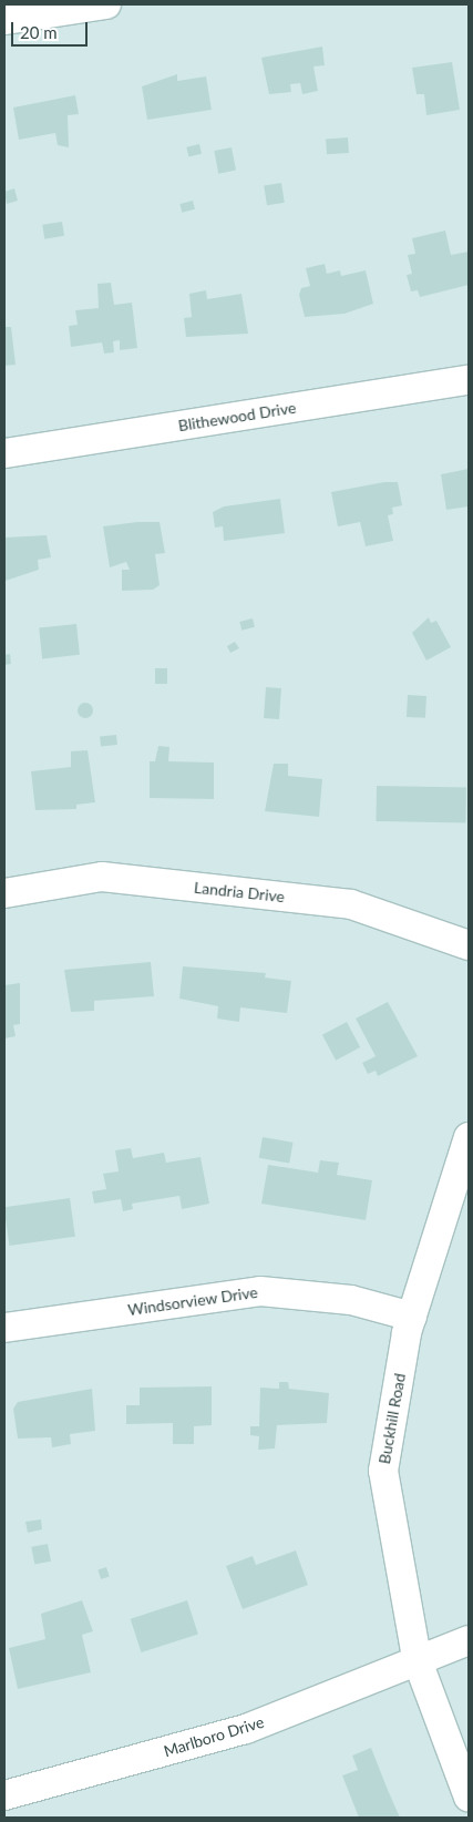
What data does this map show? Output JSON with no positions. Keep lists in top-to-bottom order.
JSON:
{
  "streets": {
    "street": [
      "Blithewood Drive",
      "Landria Drive",
      "Windsorview Drive",
      "Buckhill Road",
      "Marlboro Drive"
    ]
  },
  "crossings": [
    ["Windsorview Drive", "Buckhill Road"],
    ["Buckhill Road", "Marlboro Drive"]
  ],
  "scale_bar": "20 m"
}
